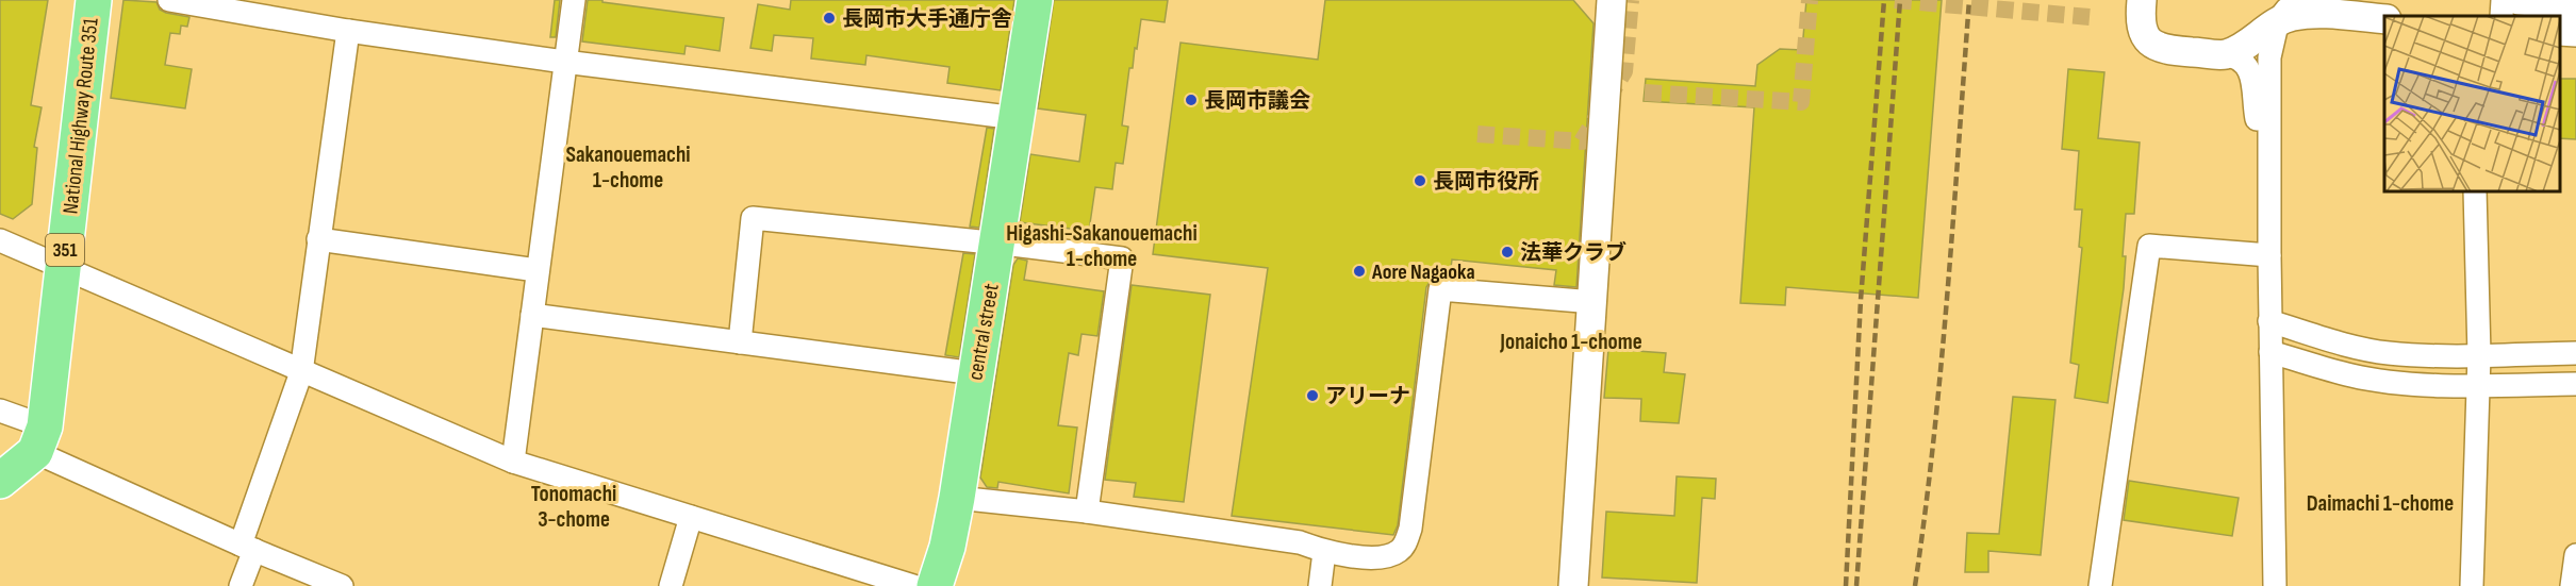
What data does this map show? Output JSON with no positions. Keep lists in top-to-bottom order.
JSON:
{
  "streets": {
    "highway": ["National Highway Route 351", "351", "central street"]
  },
  "districts": [
    "Sakanouemachi 1-chome",
    "Higashi-Sakanouemachi 1-chome",
    "Jonaicho 1-chome",
    "Tonomachi 3-chome",
    "Daimachi 1-chome"
  ],
  "places": [
    "長岡市大手通庁舎",
    "長岡市議会",
    "長岡市役所",
    "法華クラブ",
    "Aore Nagaoka",
    "アリーナ"
  ]
}
